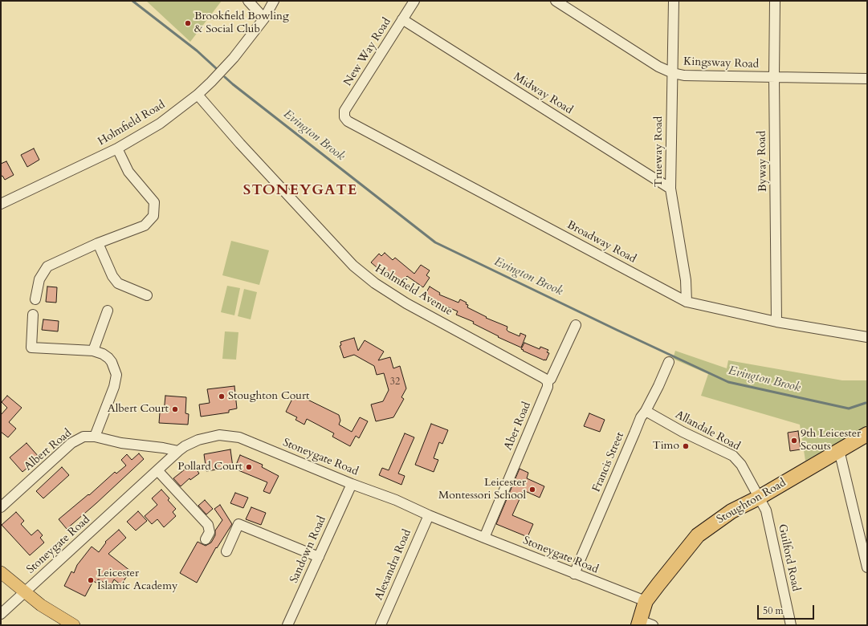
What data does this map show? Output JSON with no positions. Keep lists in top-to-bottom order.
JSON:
{
  "streets": {
    "highway": ["Stoughton Road"],
    "street": [
      "New Way Road",
      "Kingsway Road",
      "Midway Road",
      "Holmfield Road",
      "Trueway Road",
      "Byway Road",
      "Broadway Road",
      "Holmfield Avenue",
      "Aber Road",
      "Allandale Road",
      "Albert Road",
      "Stoneygate Road",
      "Francis Street",
      "Sandown Road",
      "Guilford Road",
      "Alexandra Road"
    ]
  },
  "crossings": [
    ["New Way Road", "Midway Road"],
    ["New Way Road", "Broadway Road"],
    ["Kingsway Road", "Trueway Road"],
    ["Kingsway Road", "Byway Road"],
    ["Midway Road", "Trueway Road"],
    ["Holmfield Road", "Holmfield Avenue"],
    ["Trueway Road", "Broadway Road"],
    ["Byway Road", "Broadway Road"],
    ["Holmfield Avenue", "Aber Road"],
    ["Aber Road", "Stoneygate Road"],
    ["Allandale Road", "Francis Street"],
    ["Allandale Road", "Stoughton Road"],
    ["Allandale Road", "Guilford Road"],
    ["Albert Road", "Stoneygate Road"],
    ["Stoneygate Road", "Francis Street"],
    ["Stoneygate Road", "Stoughton Road"],
    ["Stoneygate Road", "Sandown Road"],
    ["Stoneygate Road", "Alexandra Road"],
    ["Stoughton Road", "Guilford Road"]
  ],
  "districts": ["STONEYGATE"],
  "water": ["Evington Brook"],
  "places": [
    "Brookfield Bowling & Social Club",
    "Stoughton Court",
    "Albert Court",
    "9th Leicester Scouts",
    "Timo",
    "Pollard Court",
    "Leicester Montessori School",
    "Leicester Islamic Academy"
  ],
  "house_numbers": ["32"],
  "scale_bar": "50 m"
}
